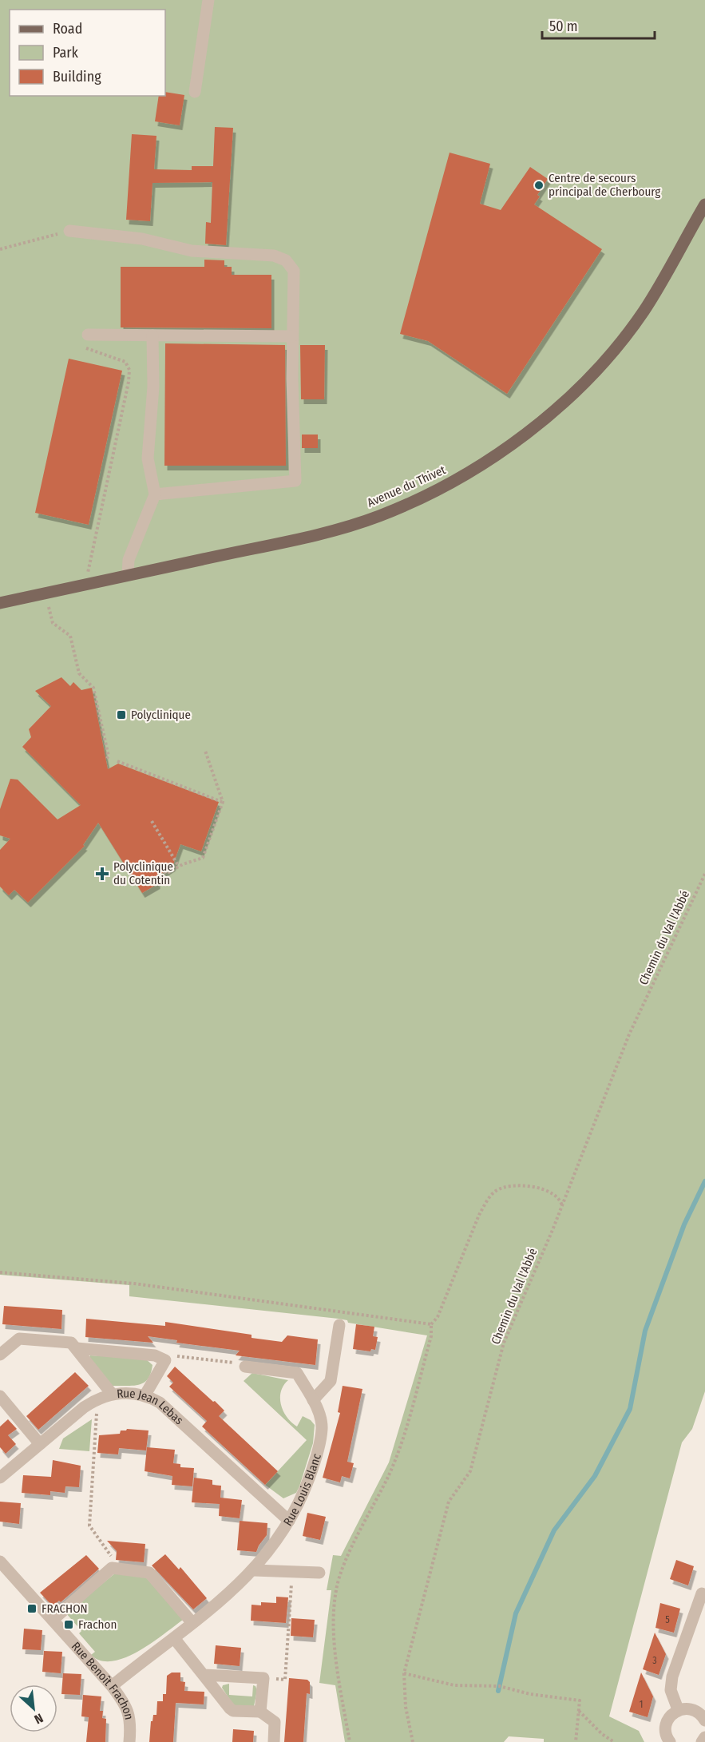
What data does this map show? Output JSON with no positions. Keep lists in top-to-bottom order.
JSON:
{
  "streets": {
    "main road": ["Avenue du Thivet"],
    "street": ["Rue Jean Lebas", "Rue Louis Blanc", "Rue Benoît Frachon"],
    "path": ["Chemin du Val l'Abbé"]
  },
  "crossings": [
    ["Rue Jean Lebas", "Rue Louis Blanc"],
    ["Rue Louis Blanc", "Rue Benoît Frachon"]
  ],
  "places": {
    "other": ["Centre de secours principal de Cherbourg"],
    "transit": ["Polyclinique", "FRACHON", "Frachon"],
    "health": ["Polyclinique du Cotentin"]
  },
  "house_numbers": ["5", "3", "1"],
  "legend": ["Road", "Park", "Building"],
  "scale_bar": "50 m",
  "north": "bottom right"
}
